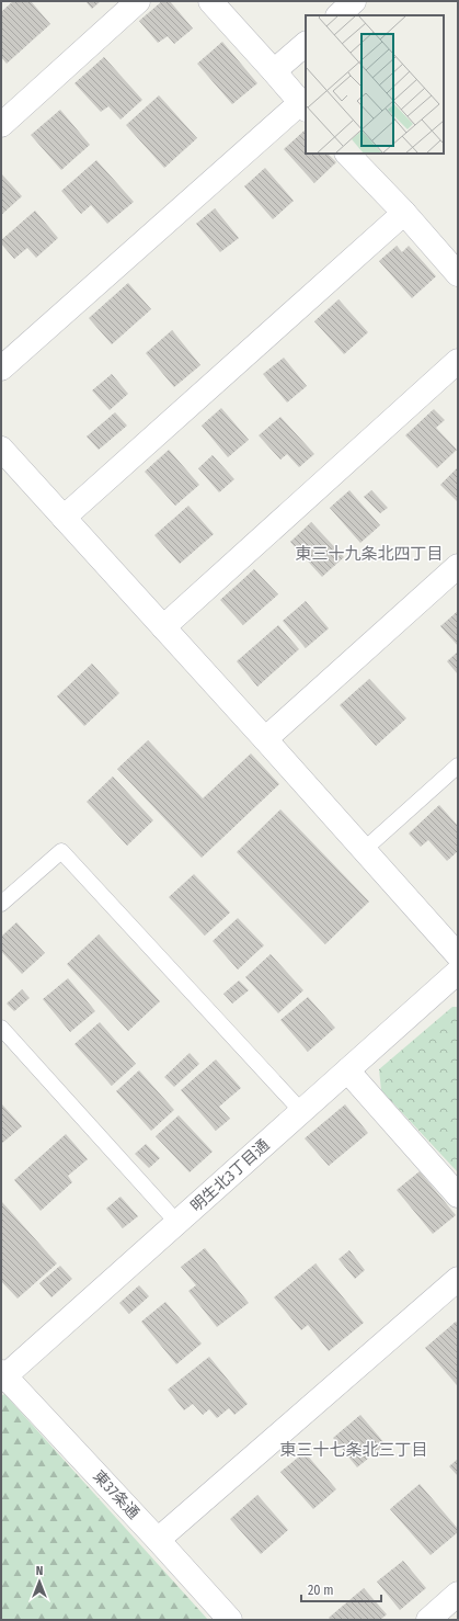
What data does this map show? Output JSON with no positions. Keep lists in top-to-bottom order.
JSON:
{
  "streets": {
    "street": ["明生北3丁目通", "東37条通"]
  },
  "crossings": [
    ["明生北3丁目通", "東37条通"]
  ],
  "districts": ["東三十九条北四丁目", "東三十七条北三丁目"],
  "scale_bar": "20 m",
  "north": "top"
}
